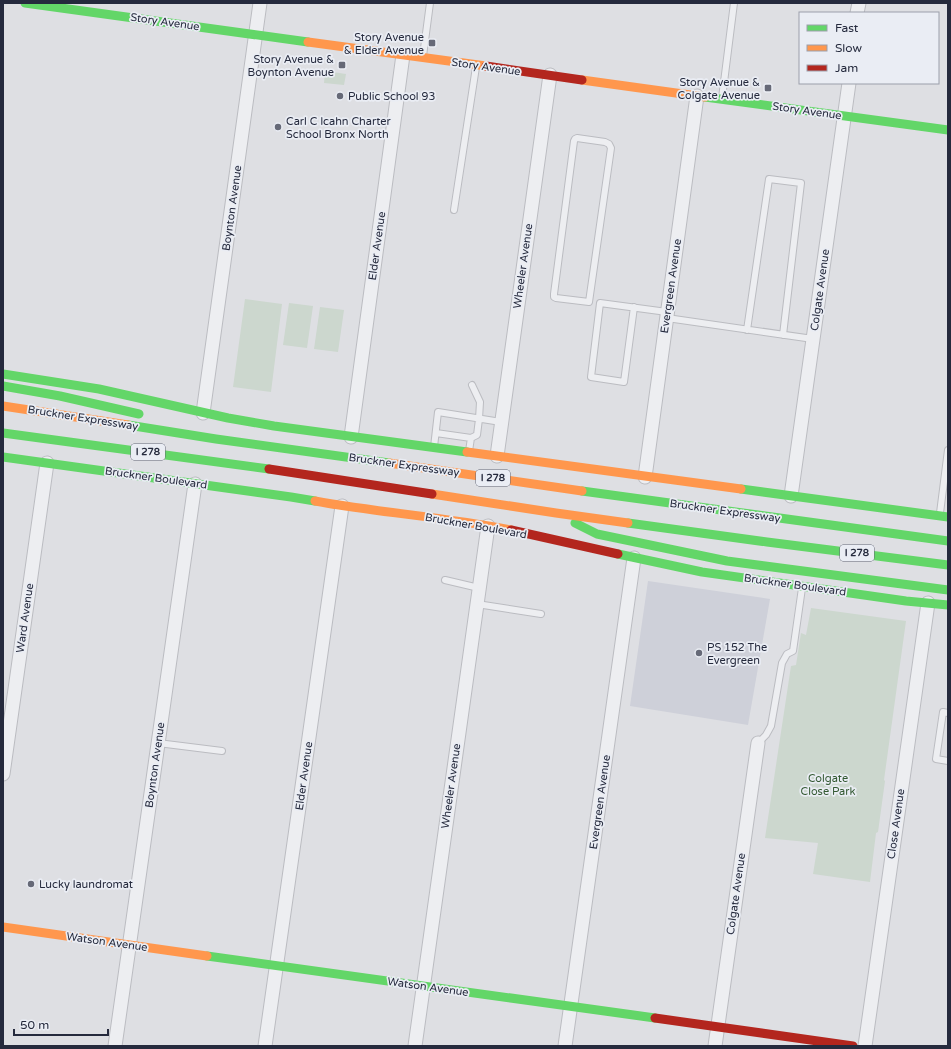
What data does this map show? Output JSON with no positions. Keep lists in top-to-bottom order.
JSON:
{
  "streets": {
    "main road": [
      "Story Avenue",
      "Bruckner Expressway",
      "I 278",
      "Bruckner Boulevard",
      "Watson Avenue"
    ],
    "street": [
      "Boynton Avenue",
      "Elder Avenue",
      "Wheeler Avenue",
      "Evergreen Avenue",
      "Colgate Avenue",
      "Ward Avenue",
      "Close Avenue"
    ]
  },
  "crossings": [
    ["Story Avenue", "Boynton Avenue"],
    ["Story Avenue", "Elder Avenue"],
    ["Story Avenue", "Wheeler Avenue"],
    ["Story Avenue", "Evergreen Avenue"],
    ["Story Avenue", "Colgate Avenue"],
    ["Boynton Avenue", "Bruckner Boulevard"],
    ["Boynton Avenue", "Watson Avenue"],
    ["Elder Avenue", "Bruckner Boulevard"],
    ["Elder Avenue", "Watson Avenue"],
    ["Wheeler Avenue", "Bruckner Boulevard"],
    ["Wheeler Avenue", "Watson Avenue"],
    ["Evergreen Avenue", "Bruckner Boulevard"],
    ["Evergreen Avenue", "Watson Avenue"],
    ["Colgate Avenue", "Watson Avenue"],
    ["Bruckner Boulevard", "Ward Avenue"],
    ["Bruckner Boulevard", "Close Avenue"]
  ],
  "parks": ["Colgate Close Park"],
  "places": {
    "transit": ["Story Avenue & Elder Avenue", "Story Avenue & Boynton Avenue", "Story Avenue & Colgate Avenue"],
    "other": [
      "Public School 93",
      "Carl C Icahn Charter School Bronx North",
      "PS 152 The Evergreen",
      "Lucky laundromat"
    ]
  },
  "legend": ["Fast", "Slow", "Jam"],
  "scale_bar": "50 m"
}
